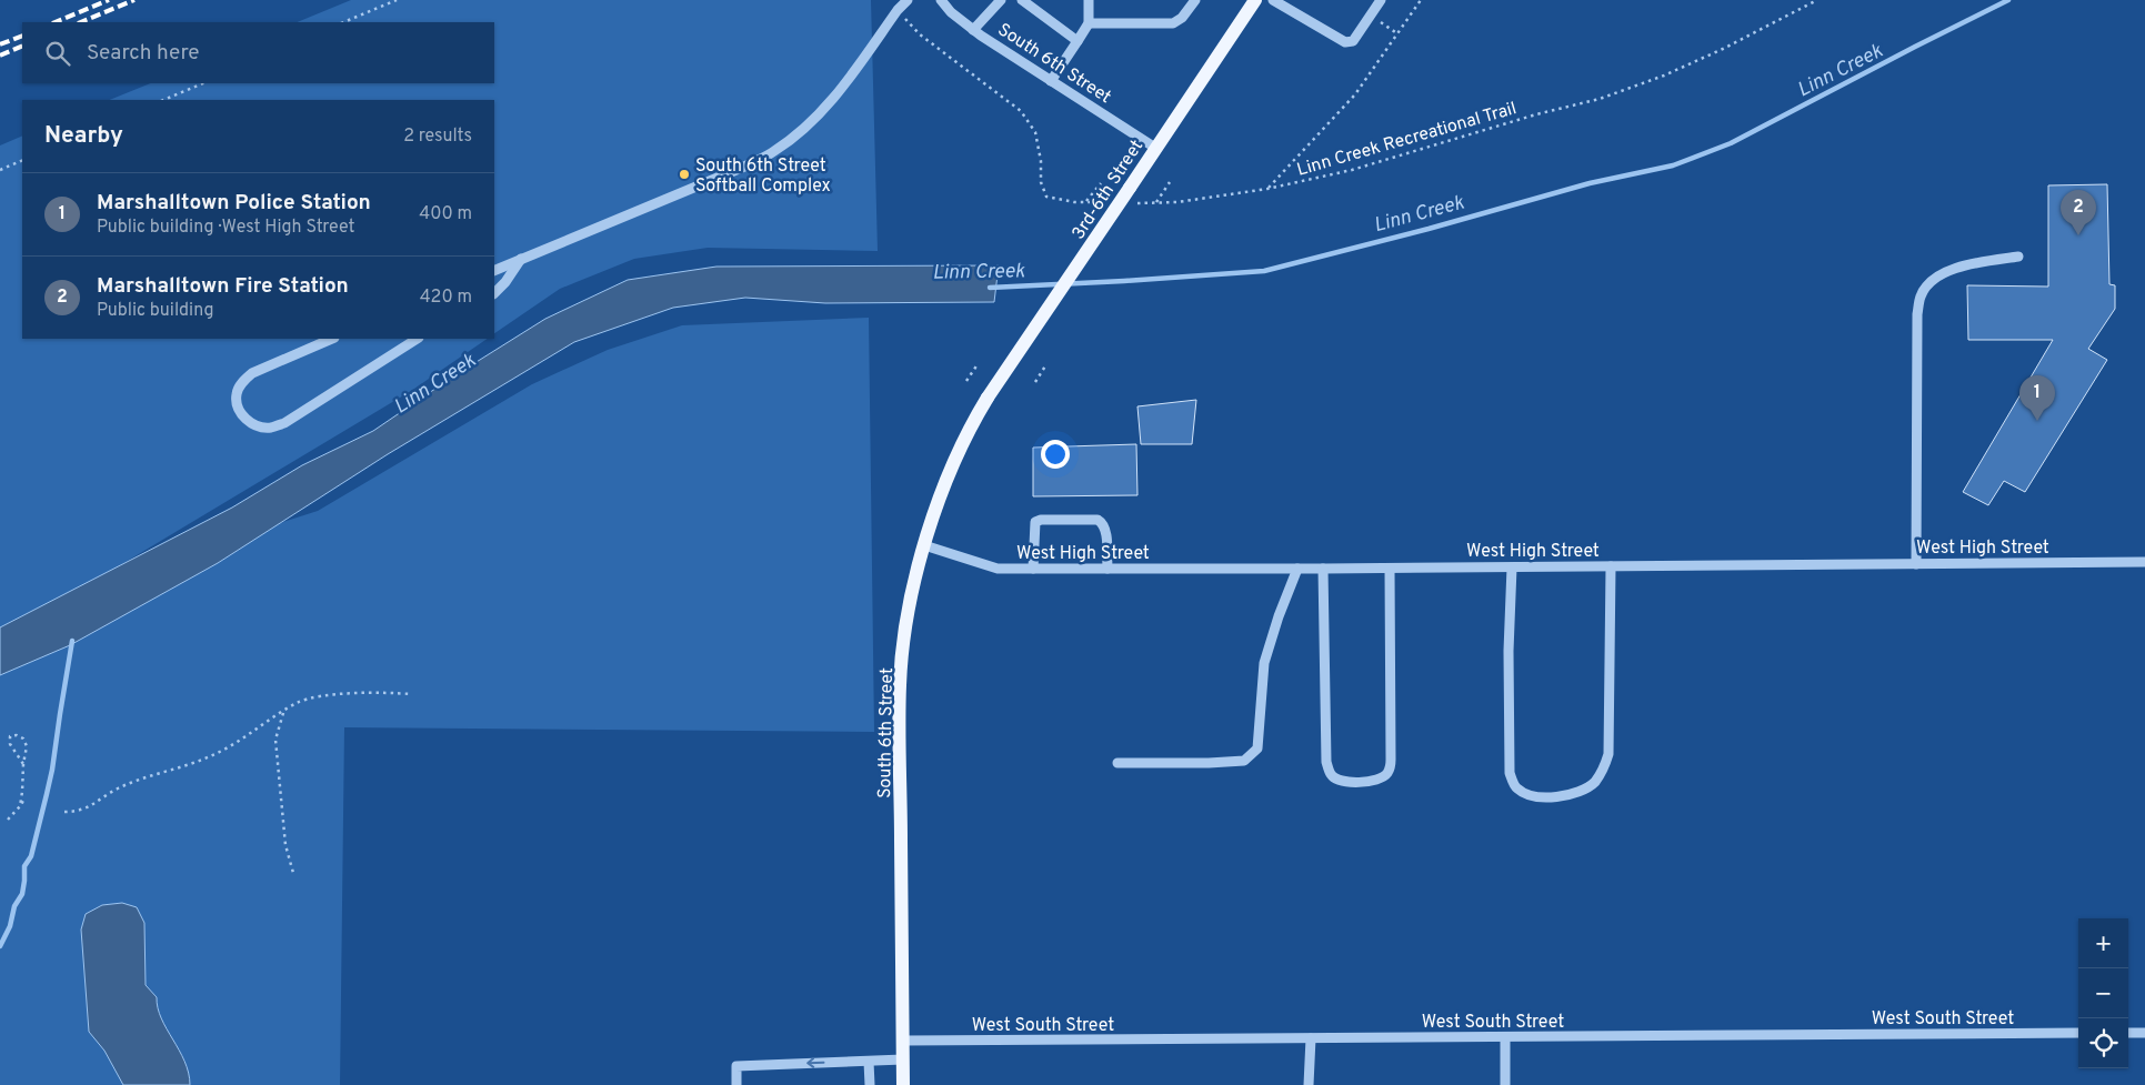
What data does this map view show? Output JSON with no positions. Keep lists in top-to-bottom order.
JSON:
{
  "streets": {
    "main road": ["South 6th Street", "3rd-6th Street"],
    "street": ["West High Street", "West South Street"],
    "path": ["Linn Creek Recreational Trail"]
  },
  "crossings": [
    ["South 6th Street", "3rd-6th Street"],
    ["South 6th Street", "West High Street"],
    ["South 6th Street", "West South Street"]
  ],
  "water": ["Linn Creek"],
  "places": ["South 6th Street Softball Complex"],
  "page": {
    "search": "Search here",
    "heading": ["Nearby", "2 results"],
    "list": [
      {
        "mark": "1",
        "name": "Marshalltown Police Station",
        "note": "Public building · West High Street",
        "value": "400 m"
      },
      {
        "mark": "2",
        "name": "Marshalltown Fire Station",
        "note": "Public building",
        "value": "420 m"
      }
    ],
    "pins": ["2", "1"],
    "map_buttons": ["+", "−"]
  }
}
